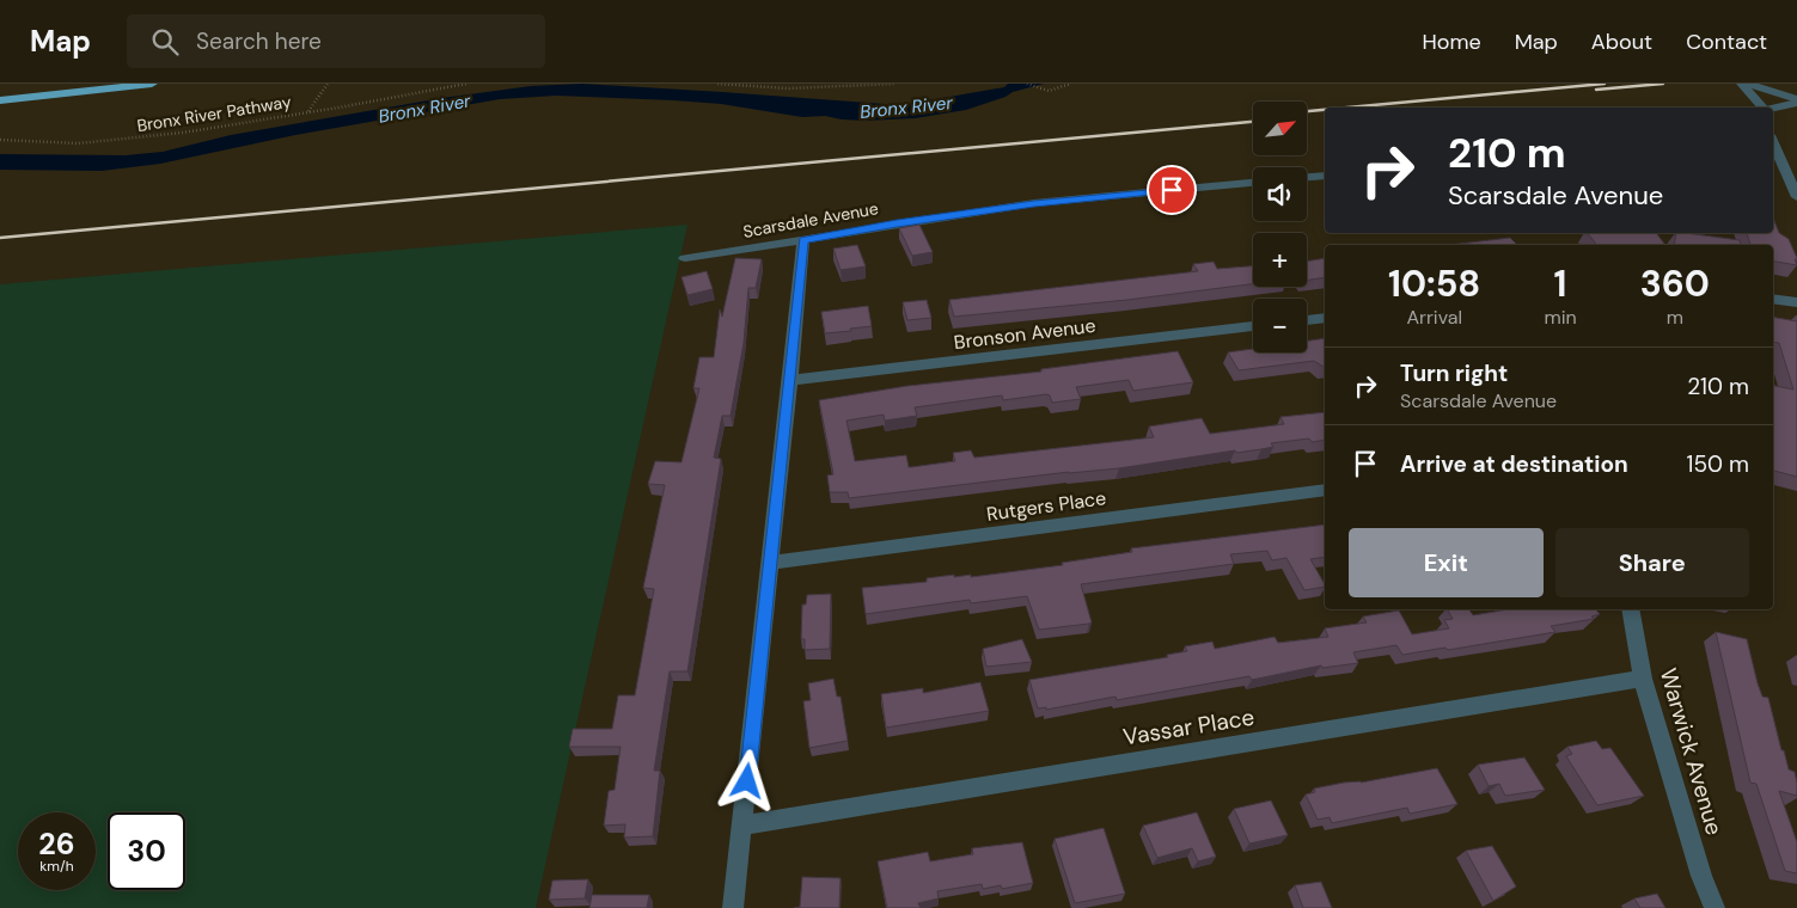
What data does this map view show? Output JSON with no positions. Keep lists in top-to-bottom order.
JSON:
{
  "streets": {
    "street": [
      "Scarsdale Avenue",
      "Bronson Avenue",
      "Rutgers Place",
      "Vassar Place",
      "Warwick Avenue"
    ],
    "path": ["Bronx River Pathway"]
  },
  "crossings": [
    ["Vassar Place", "Warwick Avenue"]
  ],
  "water": ["Bronx River"],
  "north": "top right",
  "page": {
    "header": "Map",
    "search": "Search here",
    "nav": [
      "Home",
      "Map",
      "About",
      "Contact"
    ],
    "map_buttons": ["+", "−"],
    "turn": ["210 m", "Scarsdale Avenue"],
    "eta": [
      "10:58",
      "Arrival",
      "1",
      "min",
      "360",
      "m"
    ],
    "list": [
      {
        "name": "Turn right",
        "note": "Scarsdale Avenue",
        "value": "210 m"
      },
      {
        "name": "Arrive at destination",
        "value": "150 m"
      }
    ],
    "buttons": ["Exit", "Share"],
    "speed": "26 km/h",
    "limit": "30"
  }
}
